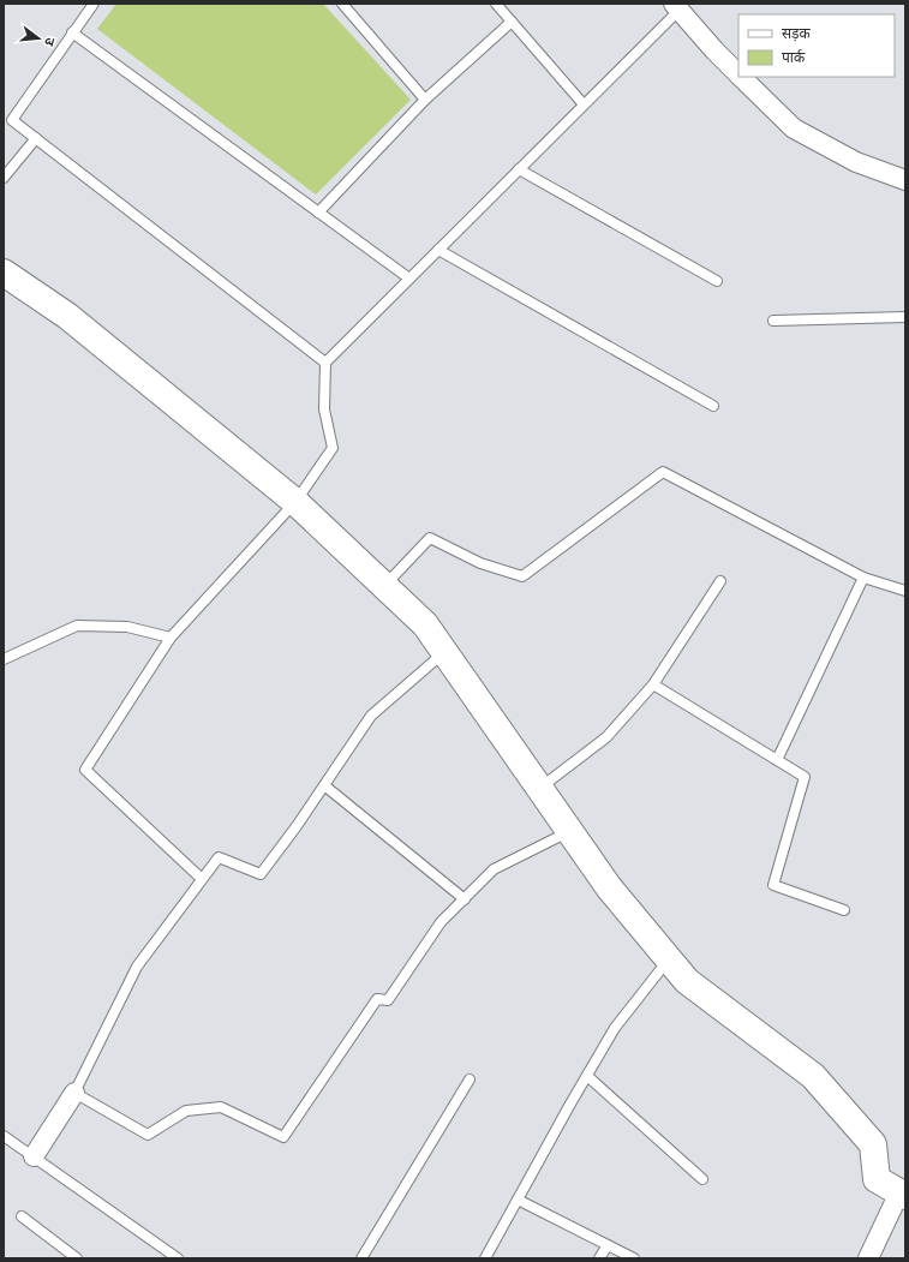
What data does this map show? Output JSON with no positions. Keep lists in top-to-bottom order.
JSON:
{
  "legend": ["सड़क", "पार्क"],
  "north": "right"
}
